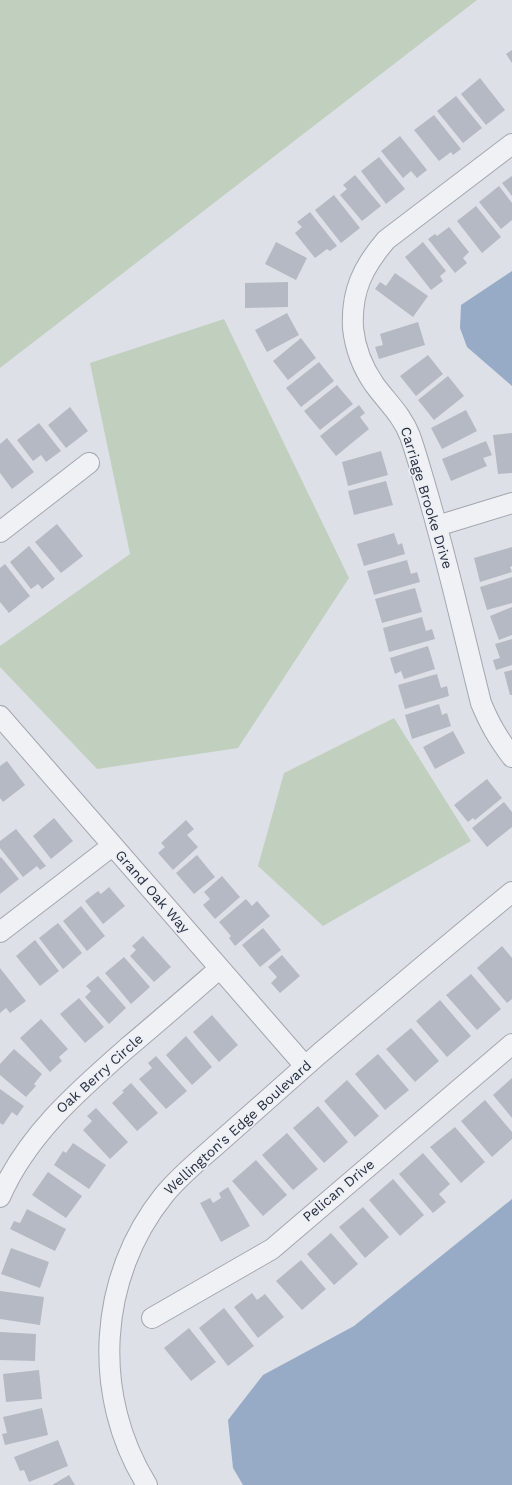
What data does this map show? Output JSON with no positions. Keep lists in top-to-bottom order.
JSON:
{
  "streets": {
    "street": [
      "Carriage Brooke Drive",
      "Grand Oak Way",
      "Oak Berry Circle",
      "Wellington's Edge Boulevard",
      "Pelican Drive"
    ]
  },
  "crossings": [
    ["Grand Oak Way", "Oak Berry Circle"],
    ["Grand Oak Way", "Wellington's Edge Boulevard"]
  ]
}
